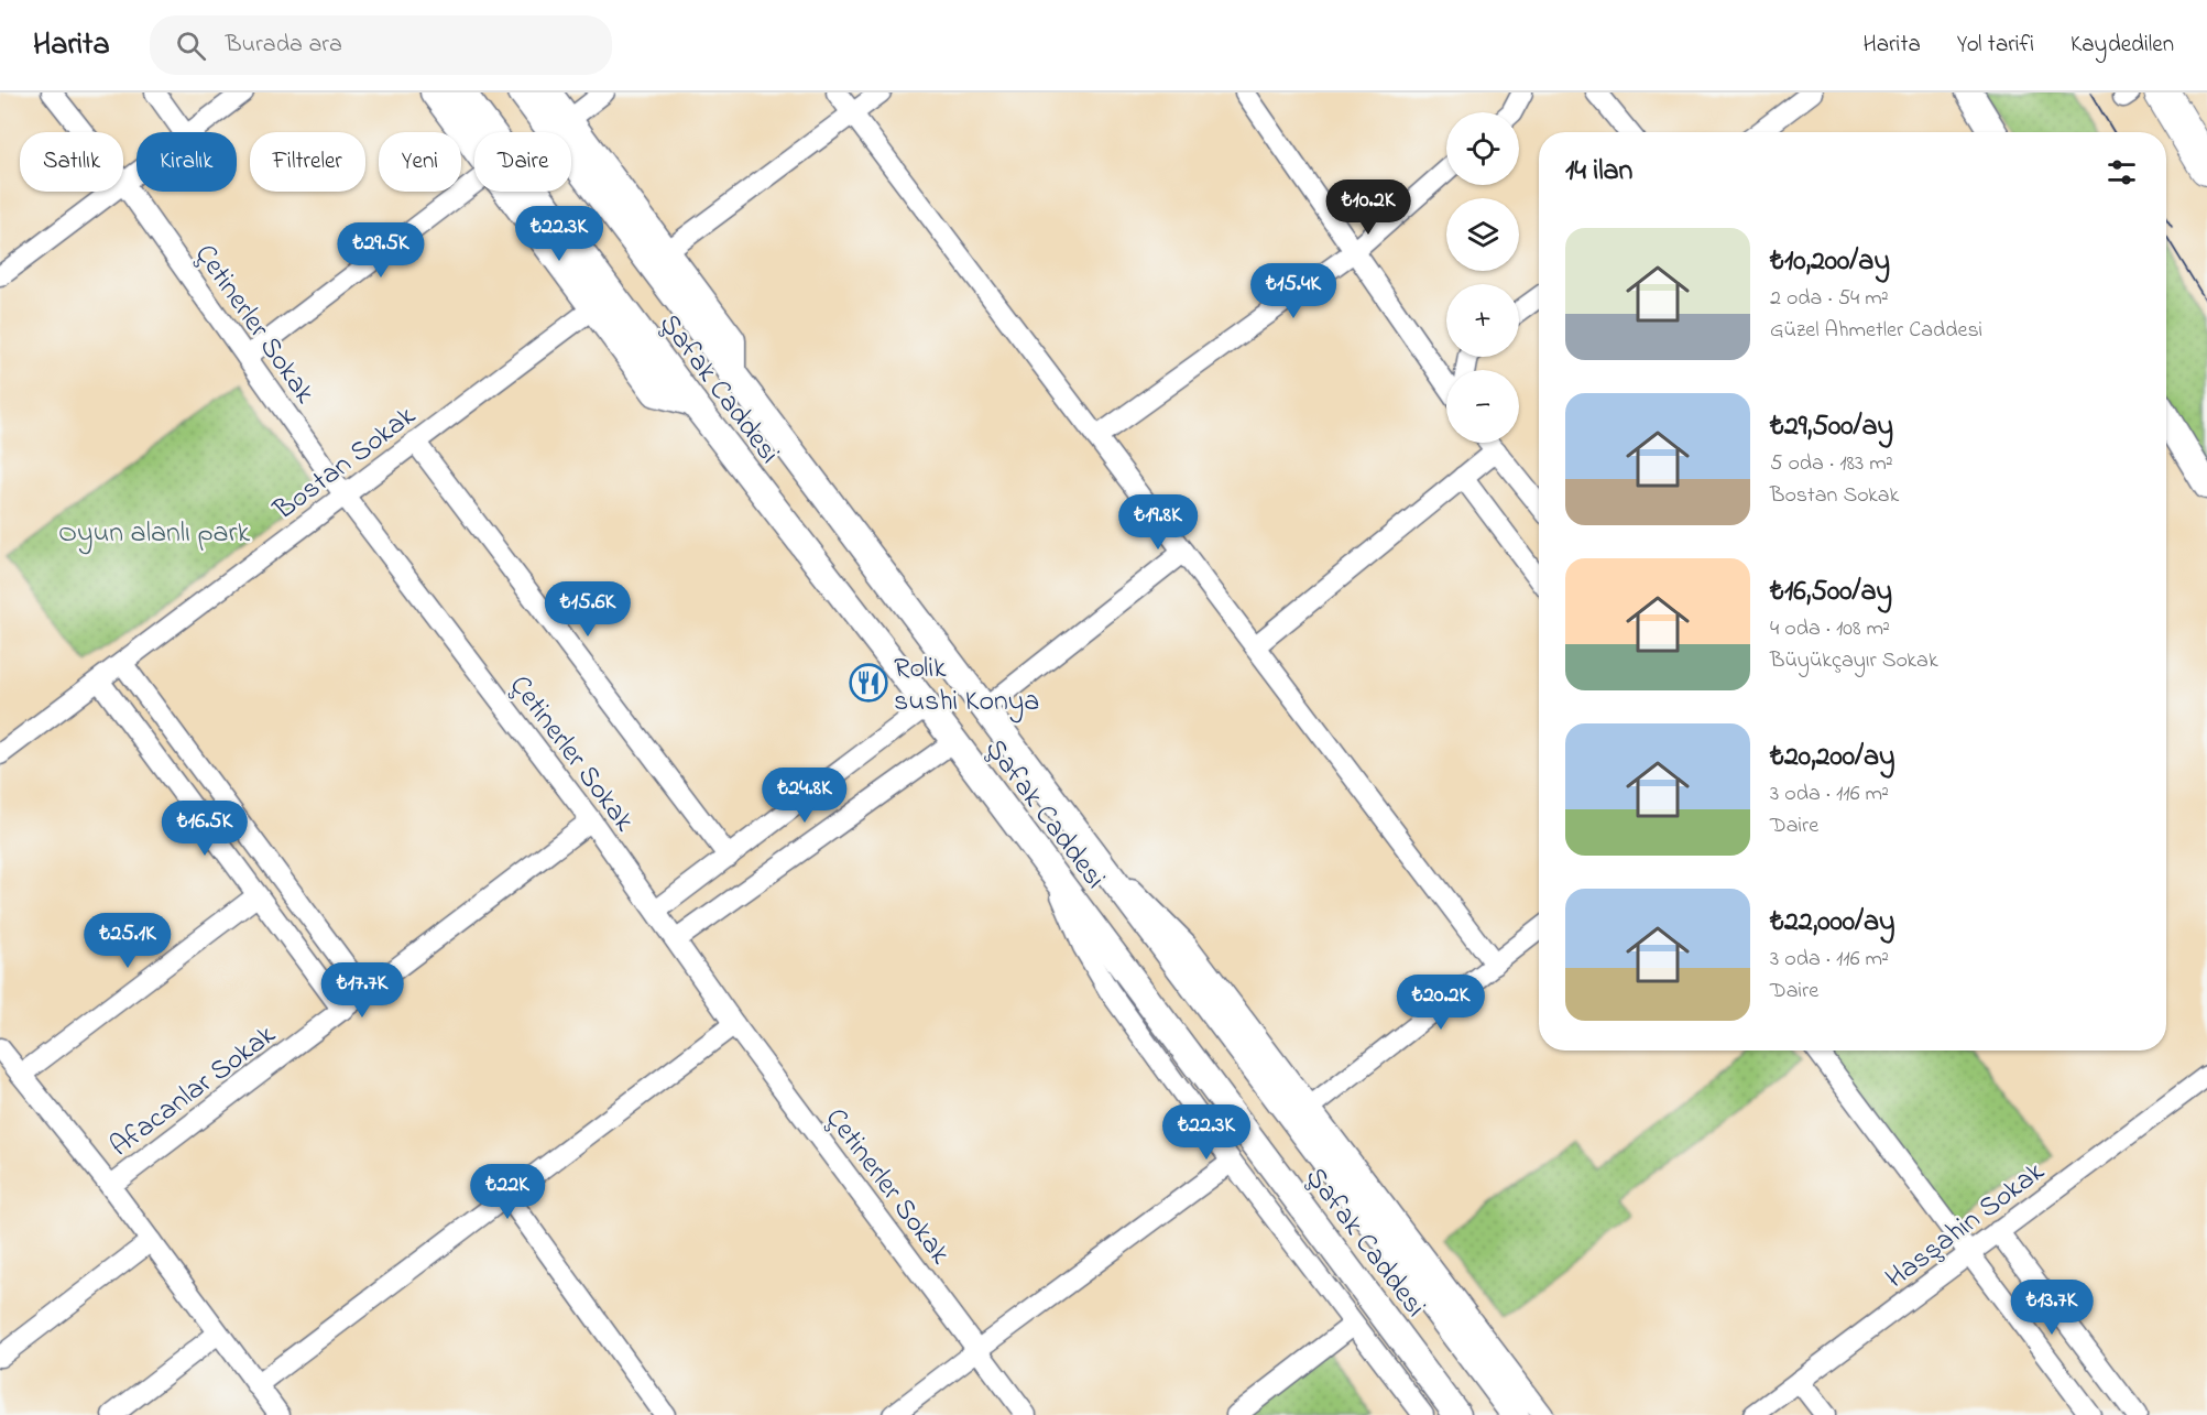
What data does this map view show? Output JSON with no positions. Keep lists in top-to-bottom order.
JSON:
{
  "streets": {
    "main road": ["Şafak Caddesi"],
    "street": [
      "Çetinerler Sokak",
      "Bostan Sokak",
      "Afacanlar Sokak",
      "Hasşahin Sokak"
    ]
  },
  "crossings": [
    ["Çetinerler Sokak", "Bostan Sokak"],
    ["Çetinerler Sokak", "Afacanlar Sokak"]
  ],
  "parks": ["Oyun alanlı park"],
  "places": {
    "restaurant": ["Rolik sushi Konya"]
  },
  "page": {
    "header": "Harita",
    "search": "Burada ara",
    "nav": ["Harita", "Yol tarifi", "Kaydedilen"],
    "map_buttons": ["+", "−"],
    "chip": [
      "Satılık",
      "Kiralık",
      "Filtreler",
      "Yeni",
      "Daire"
    ],
    "heading": "14 ilan",
    "price": [
      "₺10.2K",
      "₺22.3K",
      "₺29.5K",
      "₺15.4K",
      "₺19.8K",
      "₺15.6K",
      "₺24.8K",
      "₺16.5K",
      "₺25.1K",
      "₺17.7K",
      "₺20.2K",
      "₺22.3K",
      "₺22K",
      "₺13.7K"
    ],
    "list": [
      {
        "name": "₺10,200/ay",
        "note": "2 oda · 54 m² · Güzel Ahmetler Caddesi"
      },
      {
        "name": "₺29,500/ay",
        "note": "5 oda · 183 m² · Bostan Sokak"
      },
      {
        "name": "₺16,500/ay",
        "note": "4 oda · 108 m² · Büyükçayır Sokak"
      },
      {
        "name": "₺20,200/ay",
        "note": "3 oda · 116 m² · Daire"
      },
      {
        "name": "₺22,000/ay",
        "note": "3 oda · 116 m² · Daire"
      }
    ]
  }
}
